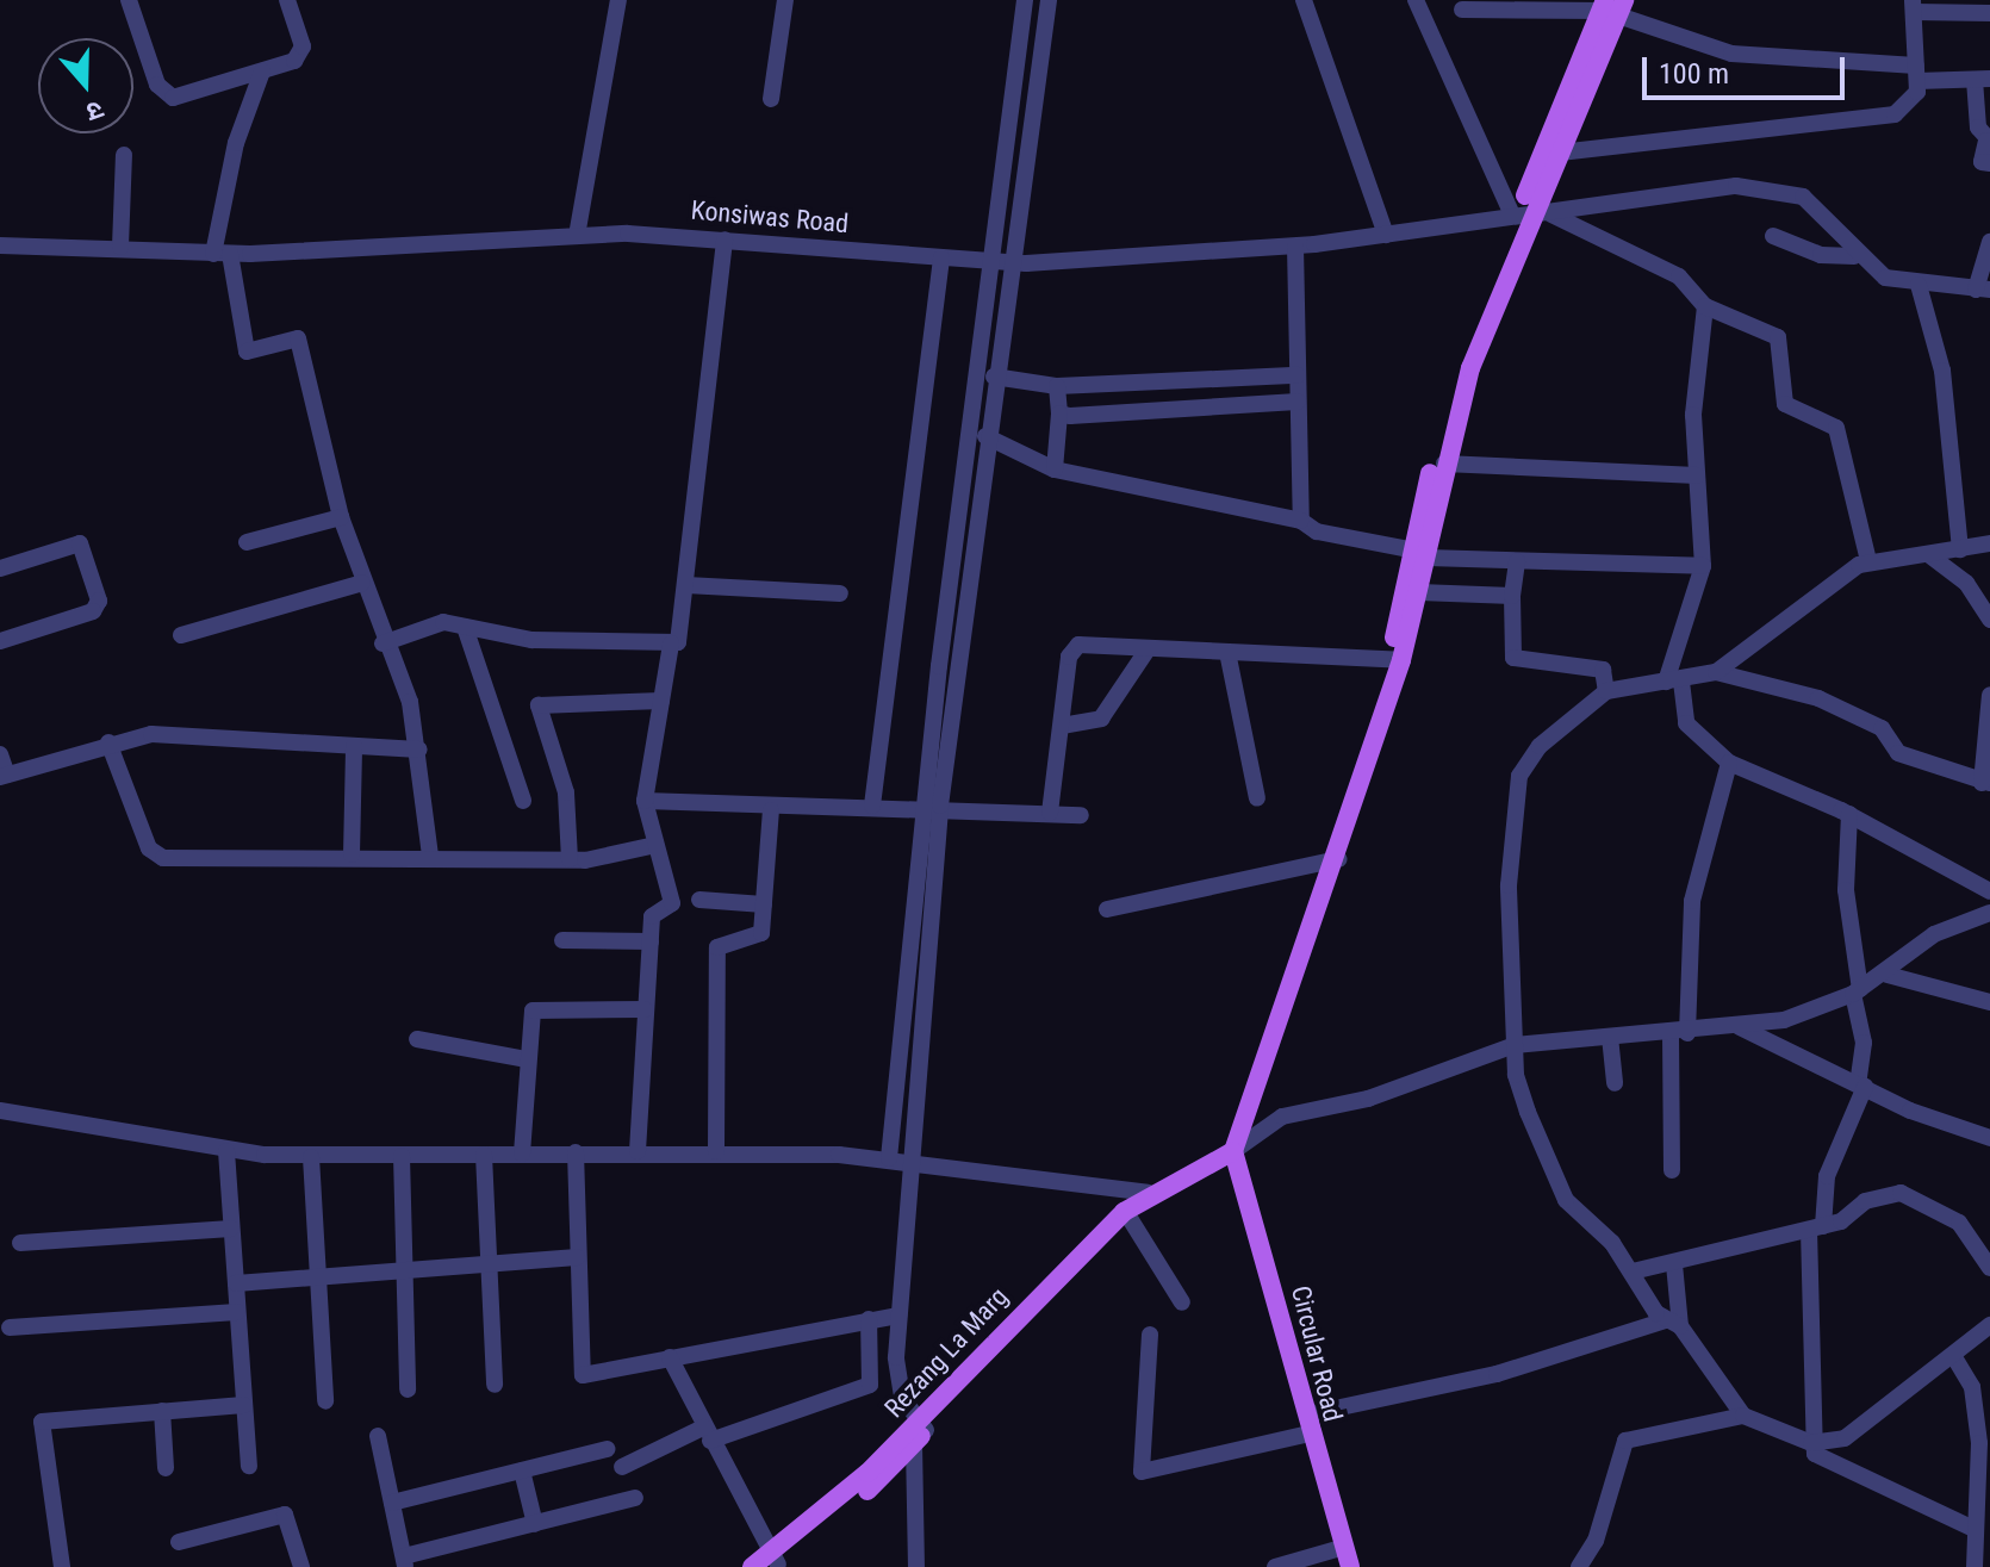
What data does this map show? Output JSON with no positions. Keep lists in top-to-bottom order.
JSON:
{
  "streets": {
    "main road": ["Rezang La Marg", "Circular Road"],
    "street": ["Konsiwas Road"]
  },
  "crossings": [
    ["Rezang La Marg", "Circular Road"]
  ],
  "scale_bar": "100 m",
  "north": "bottom"
}
